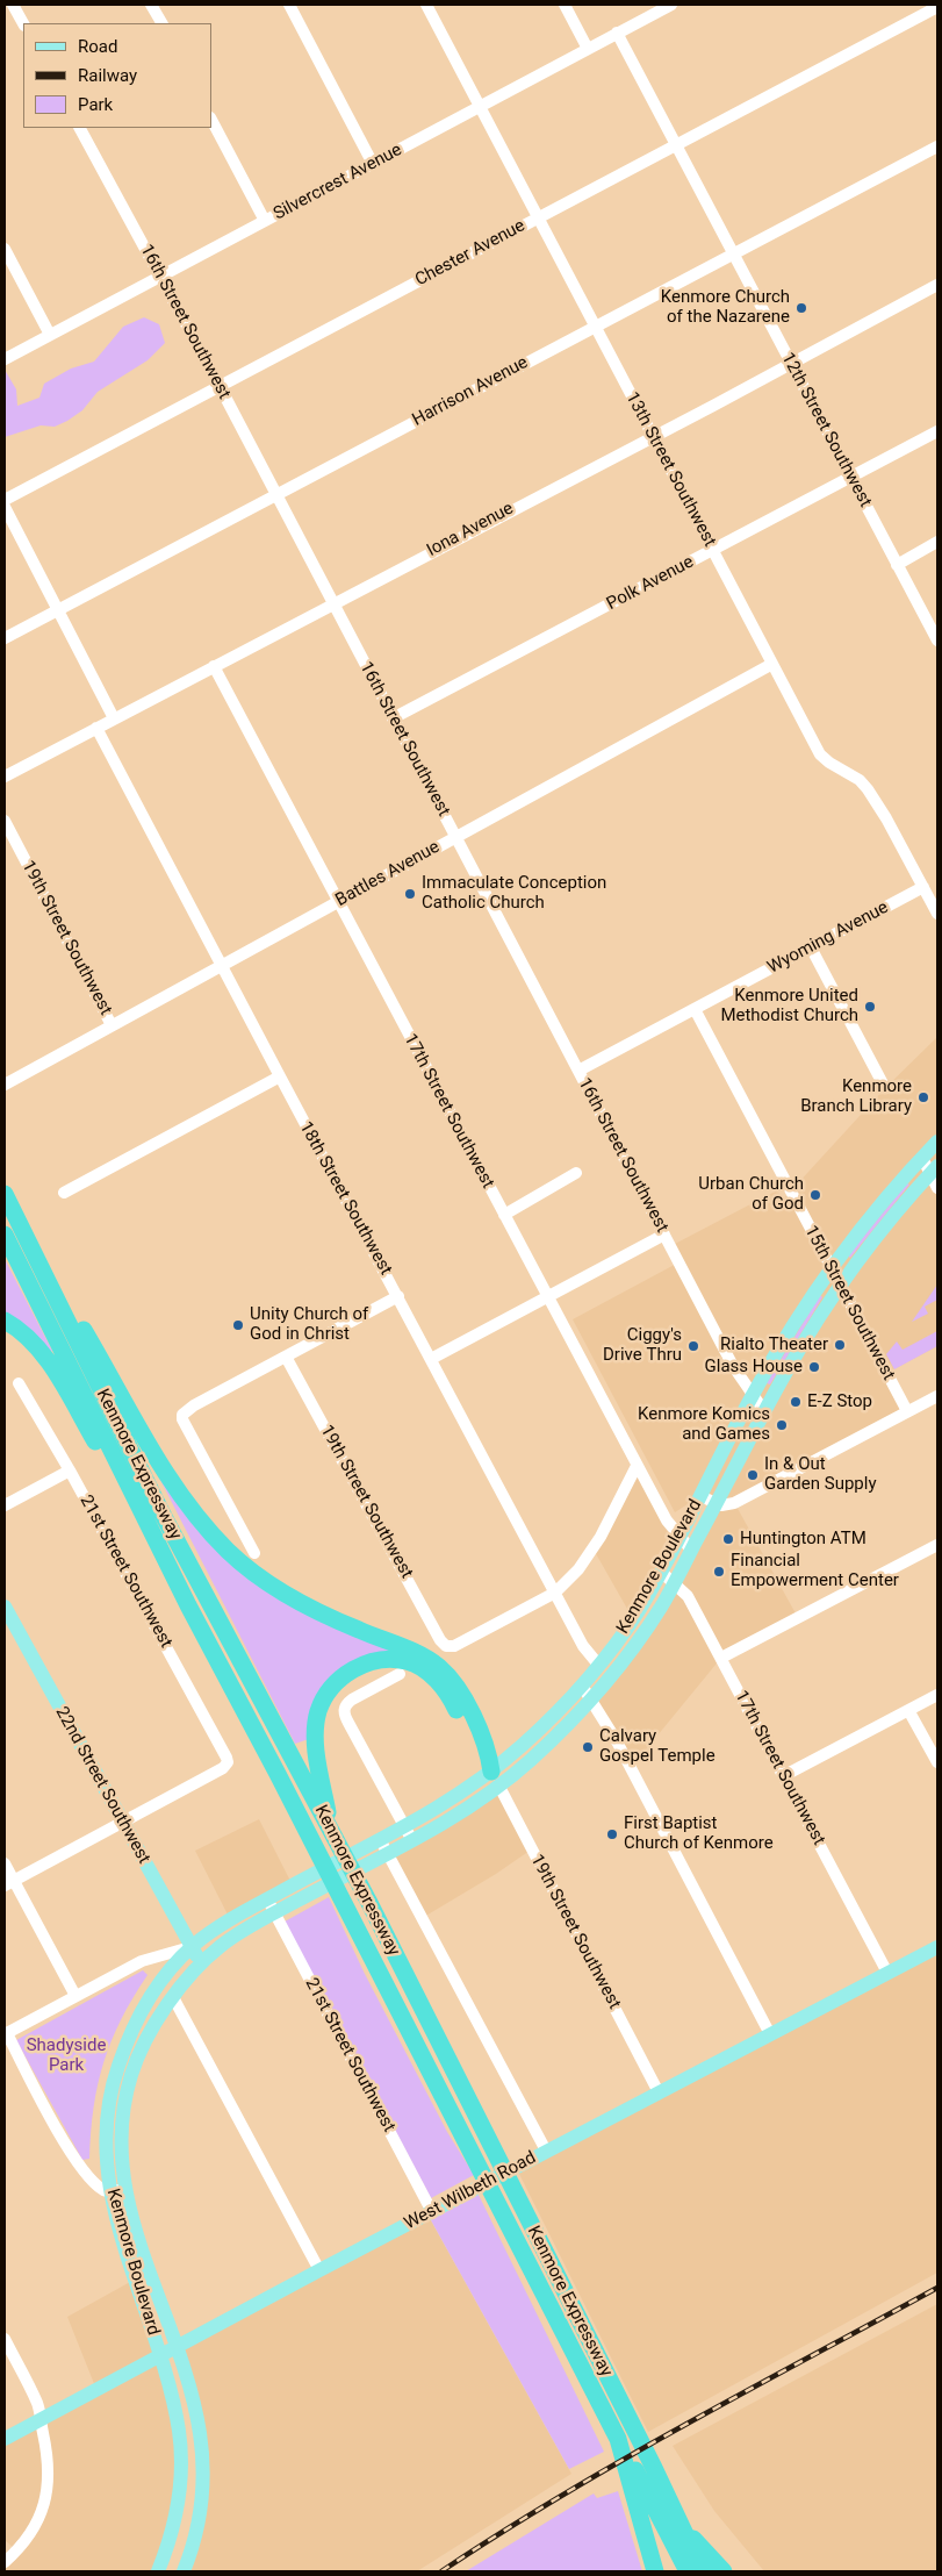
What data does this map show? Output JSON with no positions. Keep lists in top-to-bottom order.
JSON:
{
  "streets": {
    "highway": ["Kenmore Expressway"],
    "main road": ["Kenmore Boulevard", "22nd Street Southwest", "West Wilbeth Road"],
    "street": [
      "Silvercrest Avenue",
      "Chester Avenue",
      "16th Street Southwest",
      "Harrison Avenue",
      "12th Street Southwest",
      "13th Street Southwest",
      "Iona Avenue",
      "Polk Avenue",
      "Battles Avenue",
      "19th Street Southwest",
      "Wyoming Avenue",
      "17th Street Southwest",
      "18th Street Southwest",
      "15th Street Southwest",
      "21st Street Southwest"
    ]
  },
  "crossings": [
    ["Silvercrest Avenue", "16th Street Southwest"],
    ["Silvercrest Avenue", "12th Street Southwest"],
    ["Silvercrest Avenue", "13th Street Southwest"],
    ["Chester Avenue", "16th Street Southwest"],
    ["Chester Avenue", "12th Street Southwest"],
    ["Chester Avenue", "13th Street Southwest"],
    ["16th Street Southwest", "Harrison Avenue"],
    ["16th Street Southwest", "Iona Avenue"],
    ["16th Street Southwest", "Polk Avenue"],
    ["16th Street Southwest", "Battles Avenue"],
    ["16th Street Southwest", "Wyoming Avenue"],
    ["16th Street Southwest", "Kenmore Boulevard"],
    ["Harrison Avenue", "12th Street Southwest"],
    ["Harrison Avenue", "13th Street Southwest"],
    ["12th Street Southwest", "Iona Avenue"],
    ["12th Street Southwest", "Polk Avenue"],
    ["13th Street Southwest", "Iona Avenue"],
    ["13th Street Southwest", "Polk Avenue"],
    ["13th Street Southwest", "Battles Avenue"],
    ["13th Street Southwest", "Wyoming Avenue"],
    ["Iona Avenue", "17th Street Southwest"],
    ["Iona Avenue", "18th Street Southwest"],
    ["Battles Avenue", "19th Street Southwest"],
    ["Battles Avenue", "17th Street Southwest"],
    ["Battles Avenue", "18th Street Southwest"],
    ["19th Street Southwest", "18th Street Southwest"],
    ["19th Street Southwest", "Kenmore Boulevard"],
    ["19th Street Southwest", "West Wilbeth Road"],
    ["Wyoming Avenue", "15th Street Southwest"],
    ["17th Street Southwest", "Kenmore Boulevard"],
    ["17th Street Southwest", "West Wilbeth Road"],
    ["18th Street Southwest", "Kenmore Boulevard"],
    ["15th Street Southwest", "Kenmore Boulevard"],
    ["Kenmore Boulevard", "21st Street Southwest"],
    ["Kenmore Boulevard", "22nd Street Southwest"],
    ["Kenmore Boulevard", "West Wilbeth Road"],
    ["21st Street Southwest", "22nd Street Southwest"],
    ["21st Street Southwest", "West Wilbeth Road"]
  ],
  "parks": ["Shadyside Park"],
  "places": [
    "Kenmore Church of the Nazarene",
    "Immaculate Conception Catholic Church",
    "Kenmore United Methodist Church",
    "Kenmore Branch Library",
    "Urban Church of God",
    "Unity Church of God in Christ",
    "Rialto Theater",
    "Ciggy's Drive Thru",
    "Glass House",
    "E-Z Stop",
    "Kenmore Komics and Games",
    "In & Out Garden Supply",
    "Huntington ATM",
    "Financial Empowerment Center",
    "Calvary Gospel Temple",
    "First Baptist Church of Kenmore"
  ],
  "legend": ["Road", "Railway", "Park"]
}
